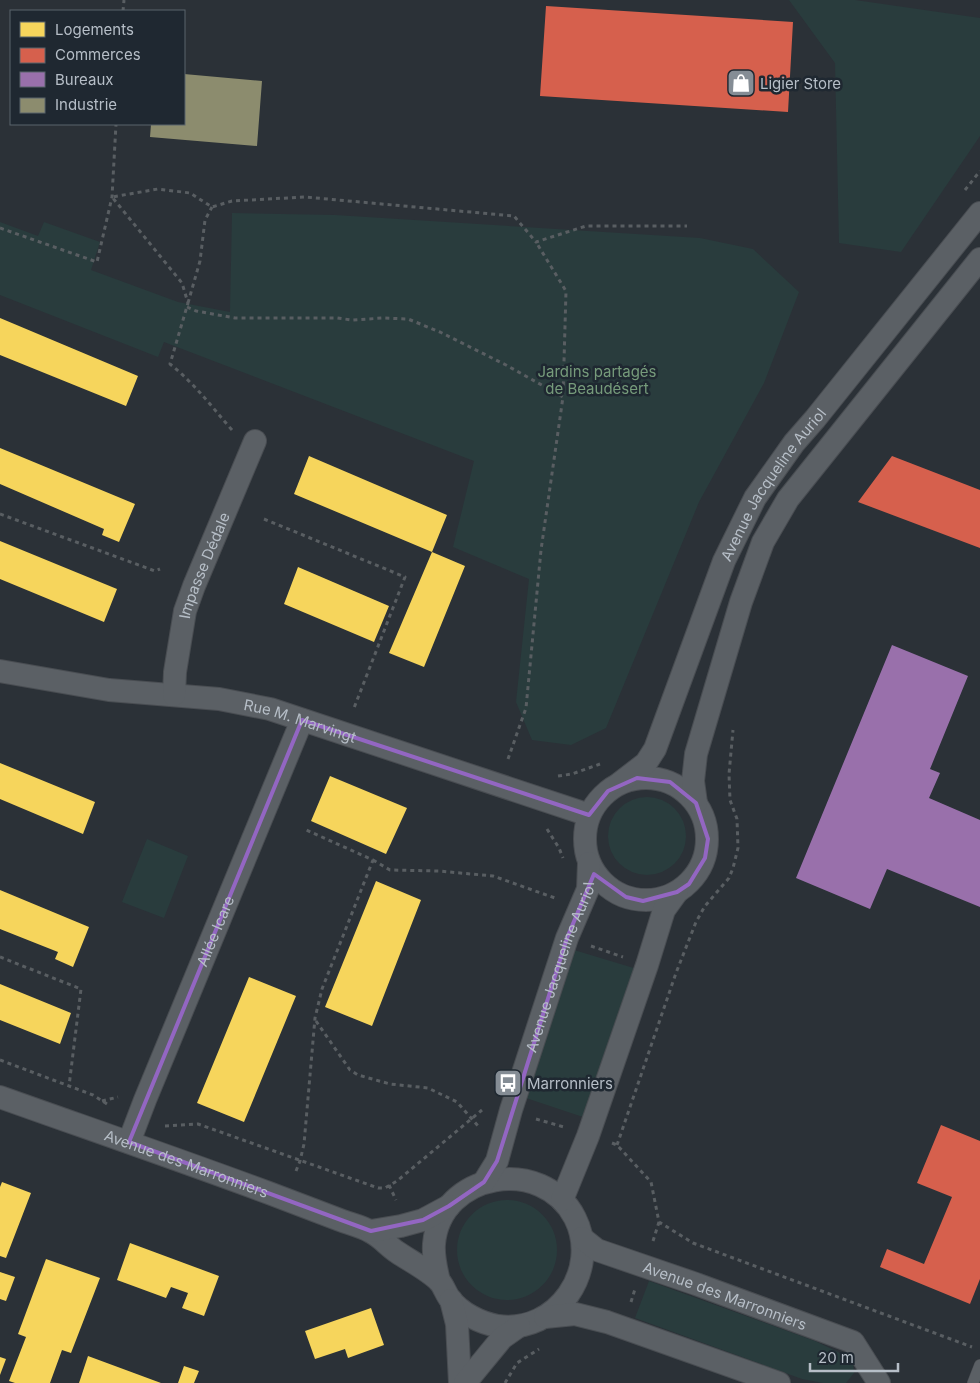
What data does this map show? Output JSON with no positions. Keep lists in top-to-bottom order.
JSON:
{
  "streets": {
    "street": [
      "Avenue Jacqueline Auriol",
      "Impasse Dédale",
      "Rue M. Marvingt",
      "Allée Icare",
      "Avenue des Marronniers"
    ]
  },
  "crossings": [
    ["Avenue Jacqueline Auriol", "Rue M. Marvingt"],
    ["Avenue Jacqueline Auriol", "Avenue des Marronniers"],
    ["Impasse Dédale", "Rue M. Marvingt"],
    ["Rue M. Marvingt", "Allée Icare"],
    ["Allée Icare", "Avenue des Marronniers"]
  ],
  "parks": ["Jardins partagés de Beaudésert"],
  "places": {
    "shop": ["Ligier Store"],
    "bus stop": ["Marronniers"]
  },
  "legend": [
    "Logements",
    "Commerces",
    "Bureaux",
    "Industrie"
  ],
  "scale_bar": "20 m"
}
